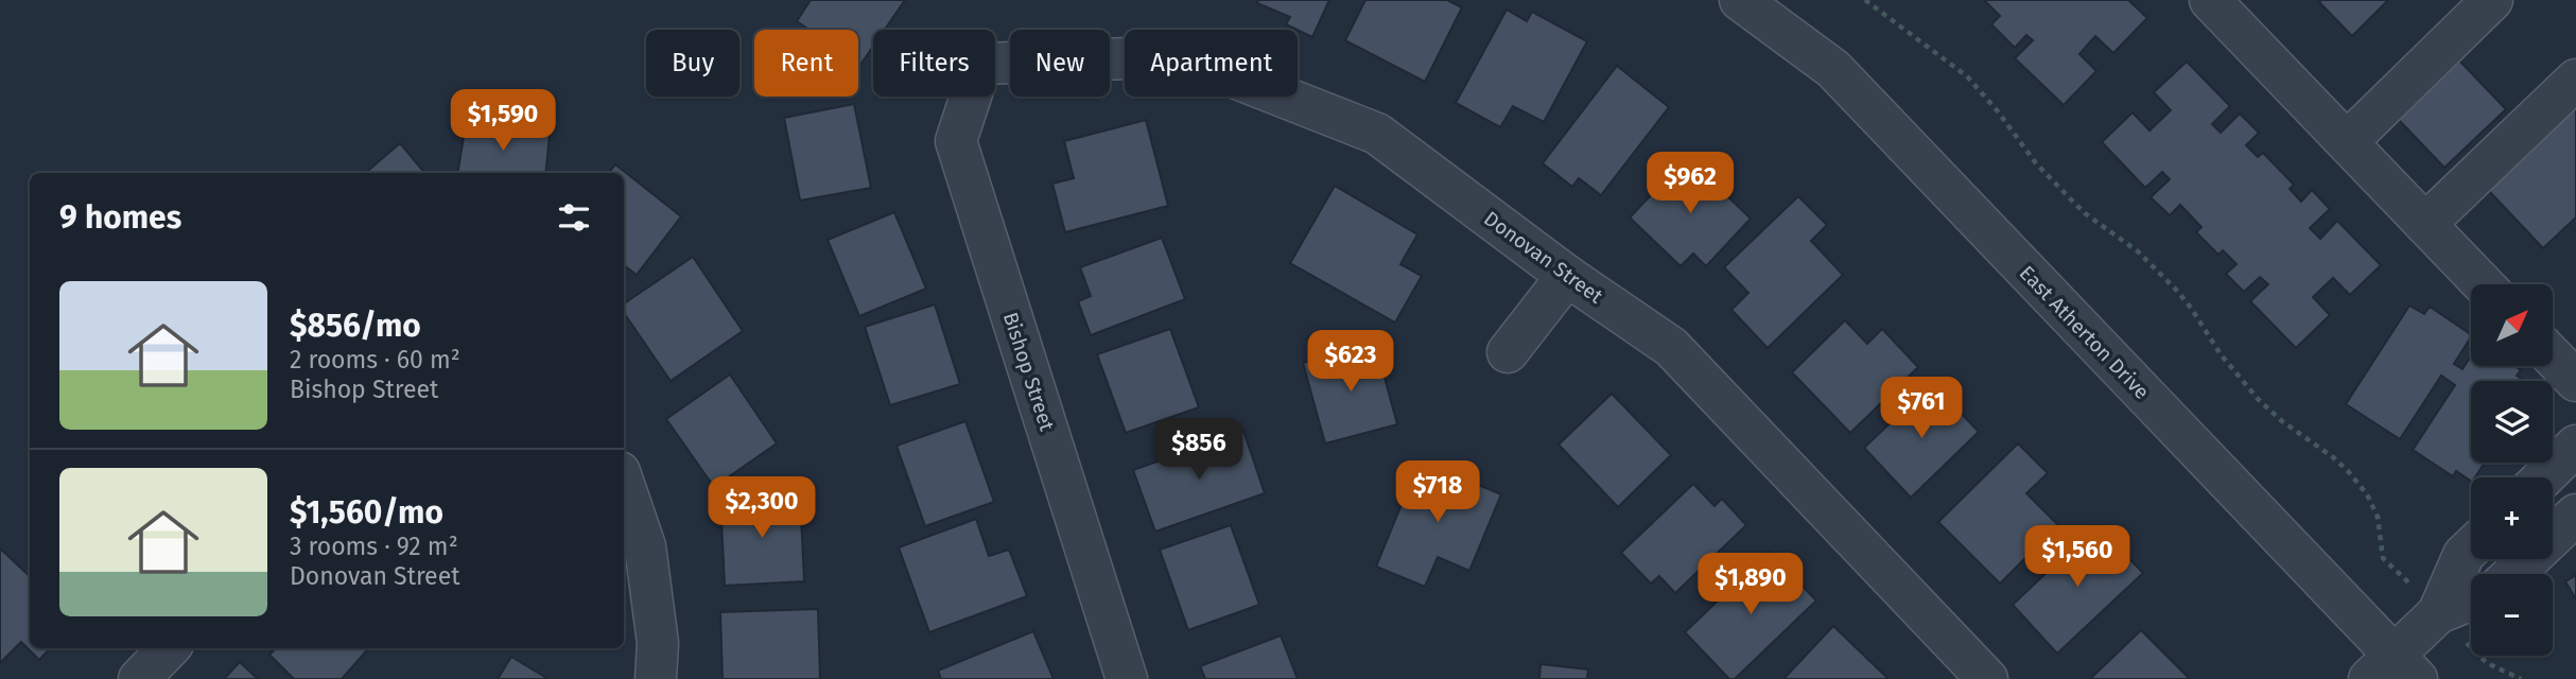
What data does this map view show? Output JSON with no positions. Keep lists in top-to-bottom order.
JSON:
{
  "streets": {
    "street": ["Donovan Street", "East Atherton Drive", "Bishop Street"]
  },
  "north": "top right",
  "page": {
    "chip": [
      "Buy",
      "Rent",
      "Filters",
      "New",
      "Apartment"
    ],
    "price": [
      "$1,590",
      "$962",
      "$623",
      "$761",
      "$856",
      "$718",
      "$2,300",
      "$1,560",
      "$1,890"
    ],
    "heading": "9 homes",
    "list": [
      {
        "name": "$856/mo",
        "note": "2 rooms · 60 m² · Bishop Street"
      },
      {
        "name": "$1,560/mo",
        "note": "3 rooms · 92 m² · Donovan Street"
      }
    ],
    "map_buttons": ["+", "−"]
  }
}
